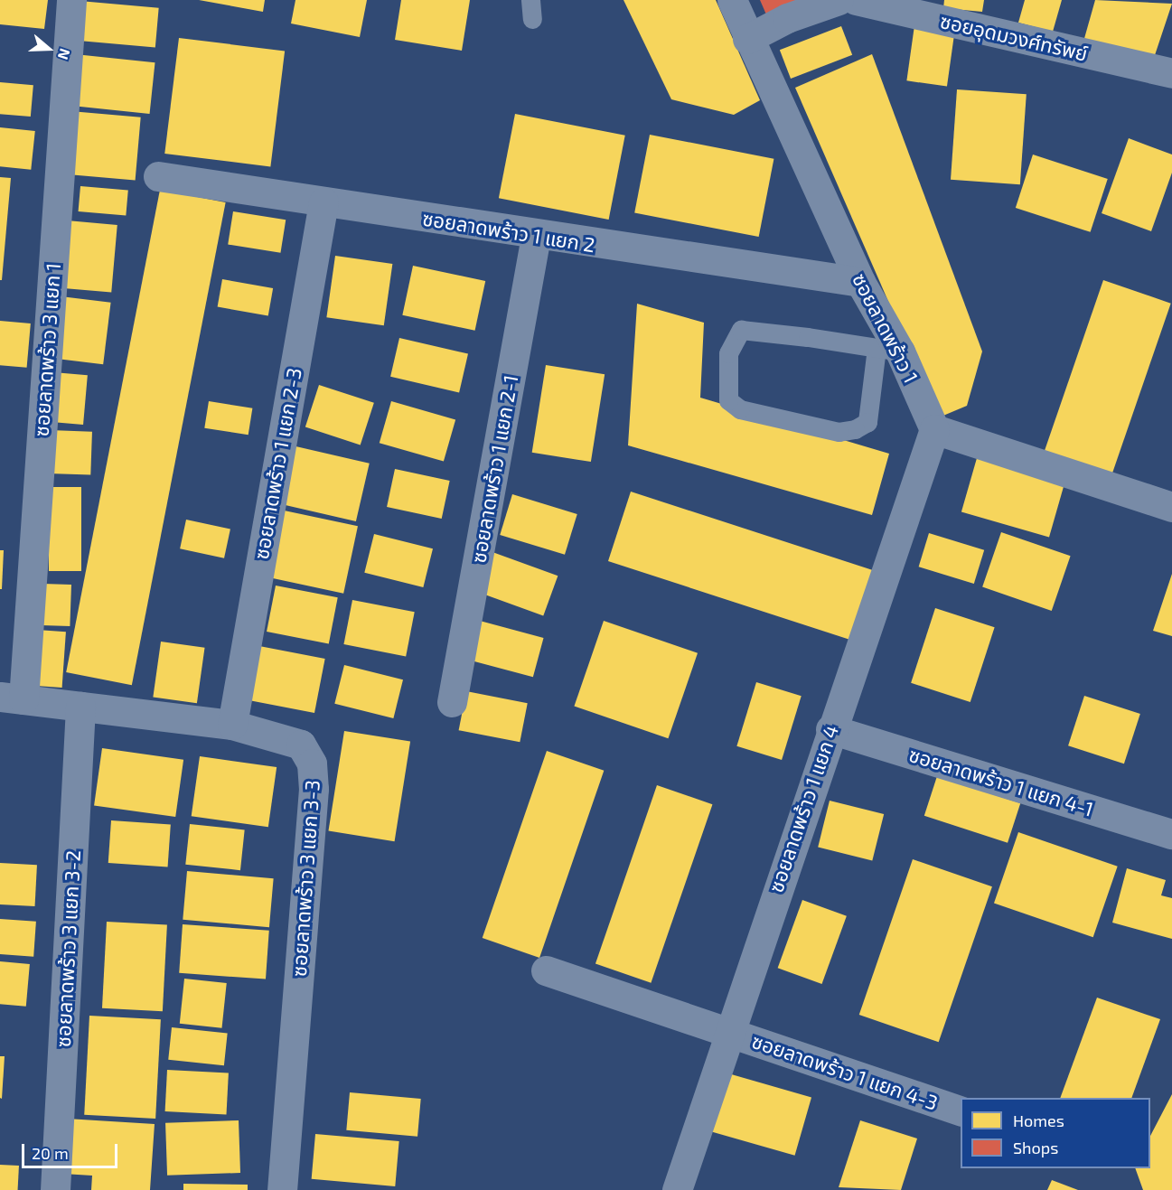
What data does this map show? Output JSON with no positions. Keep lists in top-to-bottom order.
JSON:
{
  "streets": {
    "street": [
      "ซอยอุดมวงศ์ทรัพย์",
      "ซอยลาดพร้าว 1 แยก 2",
      "ซอยลาดพร้าว 1",
      "ซอยลาดพร้าว 3 แยก 1",
      "ซอยลาดพร้าว 1 แยก 2-3",
      "ซอยลาดพร้าว 1 แยก 2-1",
      "ซอยลาดพร้าว 1 แยก 4-1",
      "ซอยลาดพร้าว 1 แยก 4",
      "ซอยลาดพร้าว 3 แยก 3-3",
      "ซอยลาดพร้าว 3 แยก 3-2",
      "ซอยลาดพร้าว 1 แยก 4-3"
    ]
  },
  "crossings": [
    ["ซอยลาดพร้าว 1 แยก 2", "ซอยลาดพร้าว 1"],
    ["ซอยลาดพร้าว 1 แยก 2", "ซอยลาดพร้าว 1 แยก 2-3"],
    ["ซอยลาดพร้าว 1 แยก 2", "ซอยลาดพร้าว 1 แยก 2-1"],
    ["ซอยลาดพร้าว 1", "ซอยลาดพร้าว 1 แยก 4"],
    ["ซอยลาดพร้าว 3 แยก 1", "ซอยลาดพร้าว 3 แยก 3-3"],
    ["ซอยลาดพร้าว 1 แยก 2-3", "ซอยลาดพร้าว 3 แยก 3-3"],
    ["ซอยลาดพร้าว 1 แยก 4-1", "ซอยลาดพร้าว 1 แยก 4"],
    ["ซอยลาดพร้าว 1 แยก 4", "ซอยลาดพร้าว 1 แยก 4-3"],
    ["ซอยลาดพร้าว 3 แยก 3-3", "ซอยลาดพร้าว 3 แยก 3-2"]
  ],
  "legend": ["Homes", "Shops"],
  "scale_bar": "20 m",
  "north": "right"
}
